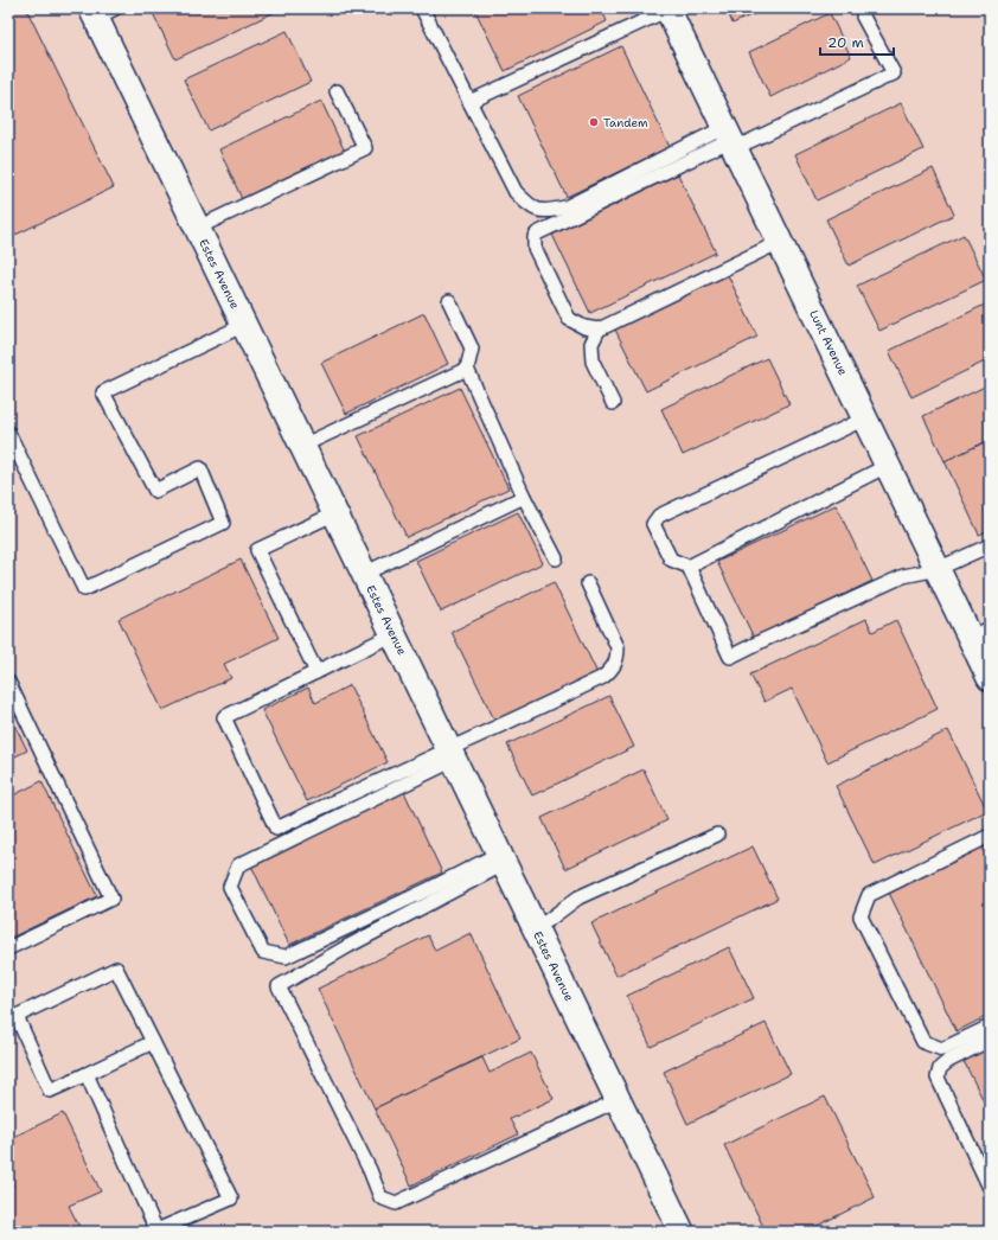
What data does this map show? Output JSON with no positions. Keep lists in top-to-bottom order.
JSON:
{
  "streets": {
    "street": ["Estes Avenue", "Lunt Avenue"]
  },
  "places": ["Tandem"],
  "scale_bar": "20 m"
}
